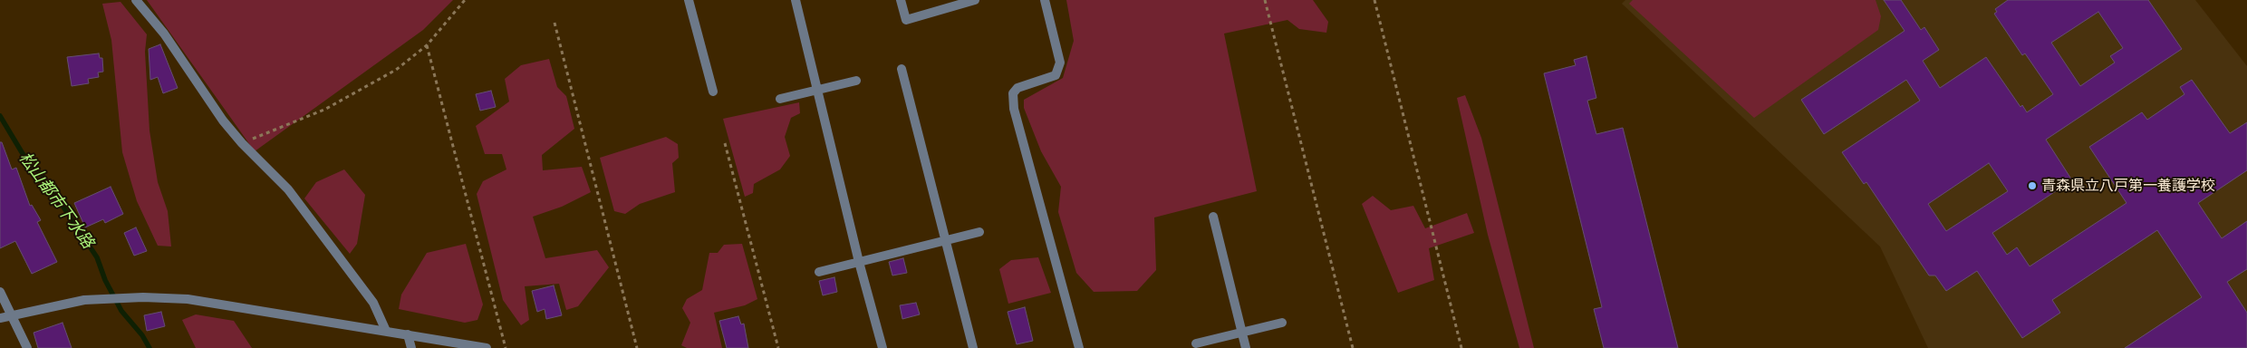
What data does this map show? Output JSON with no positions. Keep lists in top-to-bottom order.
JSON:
{
  "water": ["松山都市下水路"],
  "places": ["青森県立八戸第一養護学校"]
}
